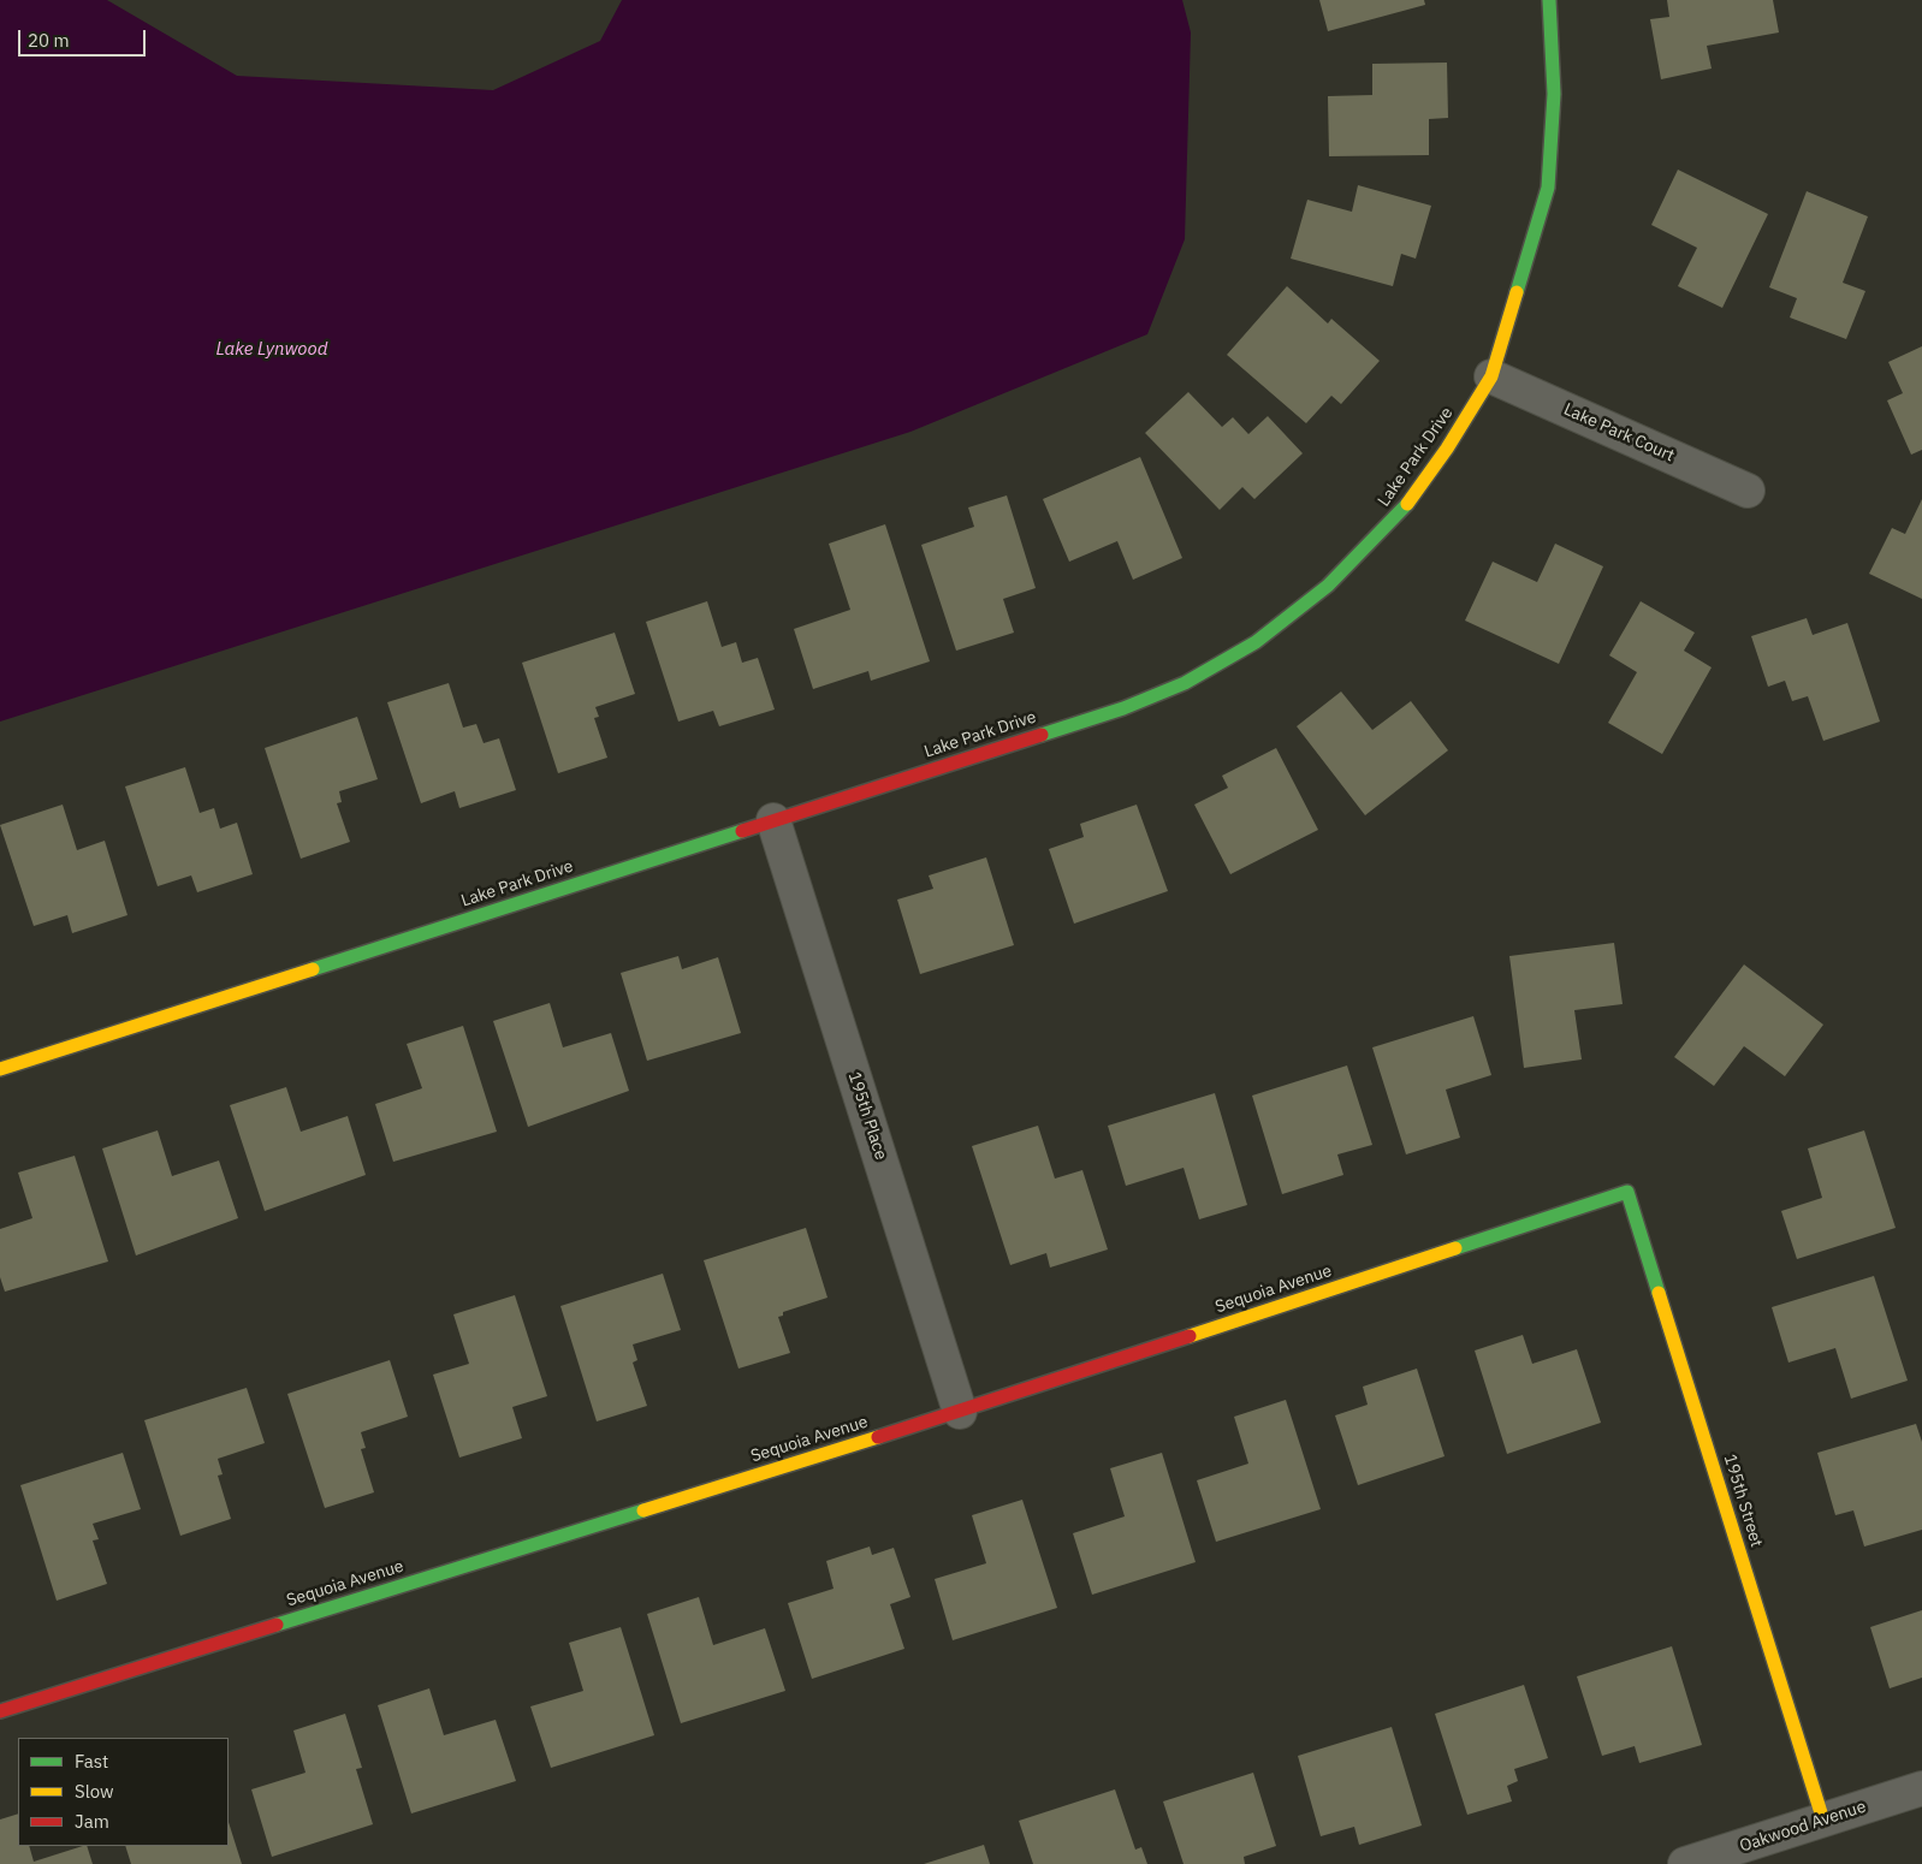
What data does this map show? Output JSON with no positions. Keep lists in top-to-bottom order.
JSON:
{
  "streets": {
    "street": [
      "Lake Park Court",
      "Lake Park Drive",
      "195th Place",
      "Sequoia Avenue",
      "195th Street",
      "Oakwood Avenue"
    ]
  },
  "crossings": [
    ["Lake Park Court", "Lake Park Drive"],
    ["Lake Park Drive", "195th Place"],
    ["195th Place", "Sequoia Avenue"],
    ["Sequoia Avenue", "195th Street"],
    ["195th Street", "Oakwood Avenue"]
  ],
  "water": ["Lake Lynwood"],
  "legend": ["Fast", "Slow", "Jam"],
  "scale_bar": "20 m"
}
